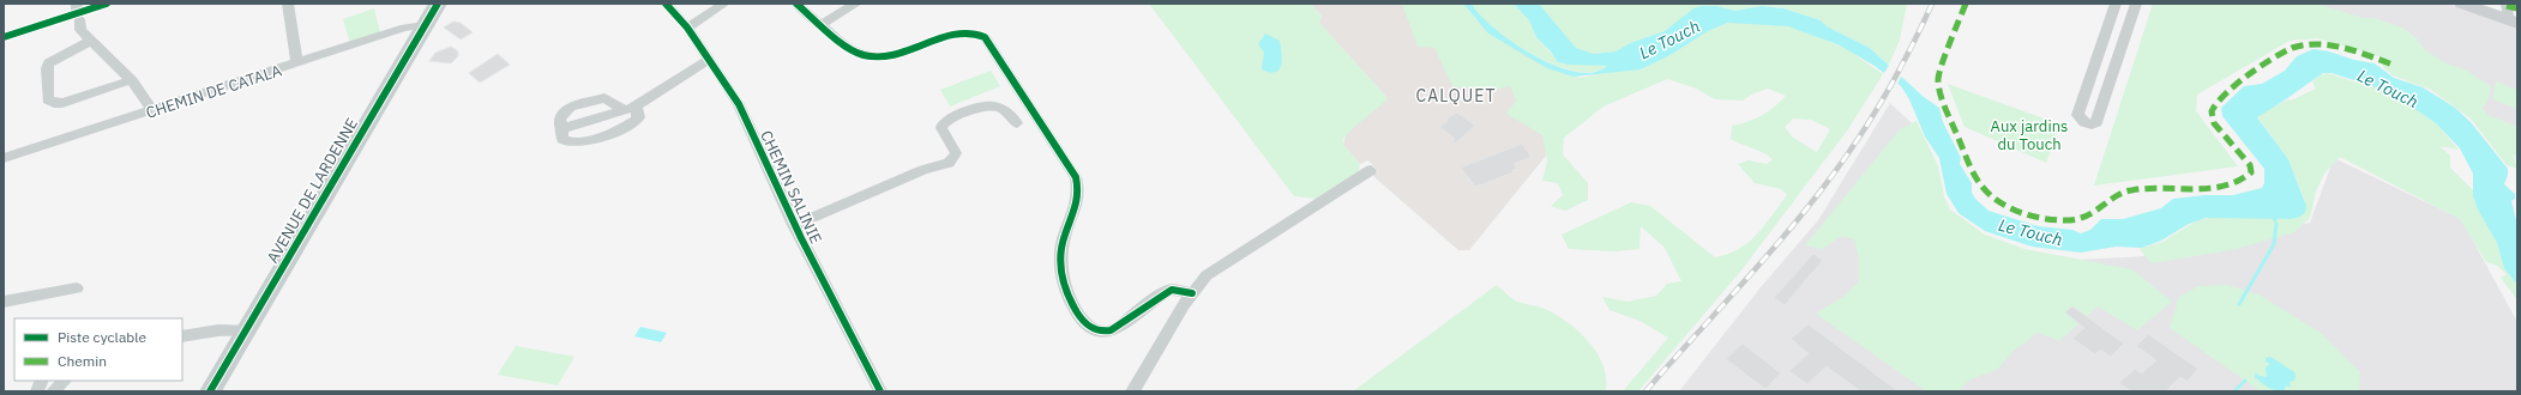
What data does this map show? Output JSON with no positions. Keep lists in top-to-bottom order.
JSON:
{
  "streets": {
    "main road": ["AVENUE DE LARDENNE"],
    "street": ["CHEMIN DE CATALA", "CHEMIN SALINIE"]
  },
  "crossings": [
    ["CHEMIN DE CATALA", "AVENUE DE LARDENNE"]
  ],
  "districts": ["CALQUET"],
  "water": ["Le Touch"],
  "parks": ["Aux jardins du Touch"],
  "legend": ["Piste cyclable", "Chemin"]
}
